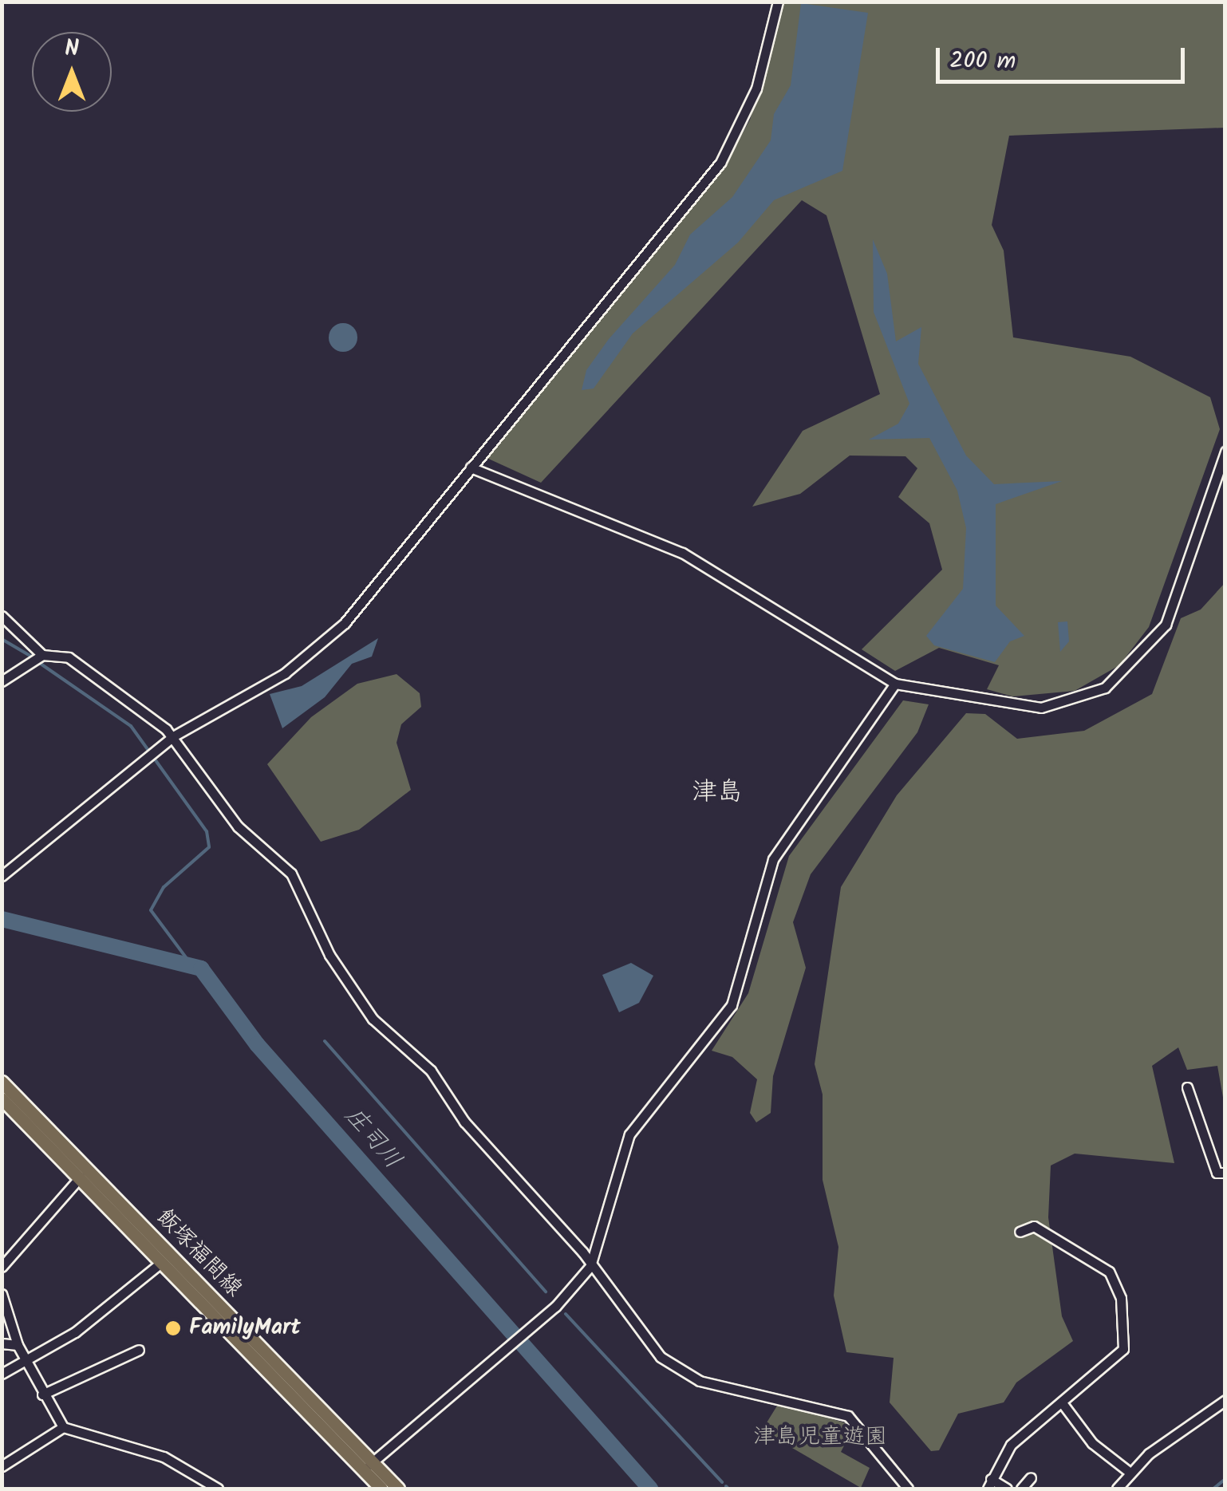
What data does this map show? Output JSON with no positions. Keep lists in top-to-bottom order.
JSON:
{
  "streets": {
    "main road": ["飯塚福間線"]
  },
  "districts": ["津島"],
  "water": ["庄司川"],
  "parks": ["津島児童遊園"],
  "places": ["FamilyMart"],
  "scale_bar": "200 m",
  "north": "top"
}
